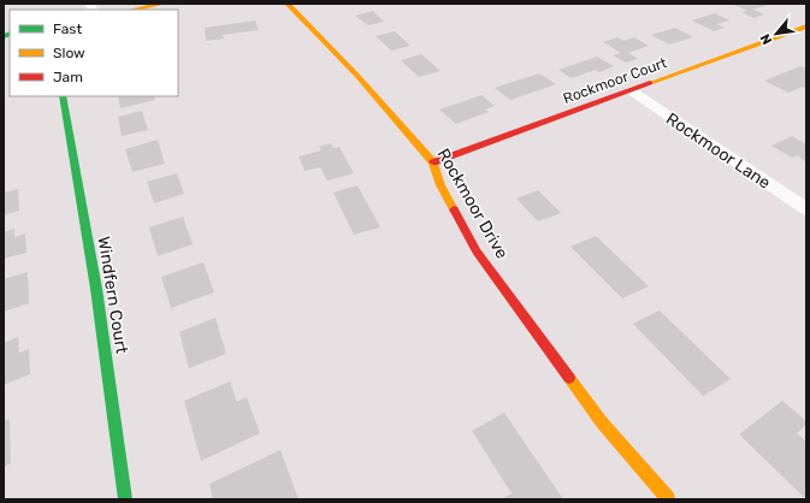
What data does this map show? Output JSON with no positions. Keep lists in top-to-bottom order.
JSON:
{
  "streets": {
    "street": [
      "Rockmoor Court",
      "Rockmoor Lane",
      "Rockmoor Drive",
      "Windfern Court"
    ]
  },
  "crossings": [
    ["Rockmoor Court", "Rockmoor Lane"],
    ["Rockmoor Court", "Rockmoor Drive"]
  ],
  "legend": ["Fast", "Slow", "Jam"],
  "north": "bottom left"
}
